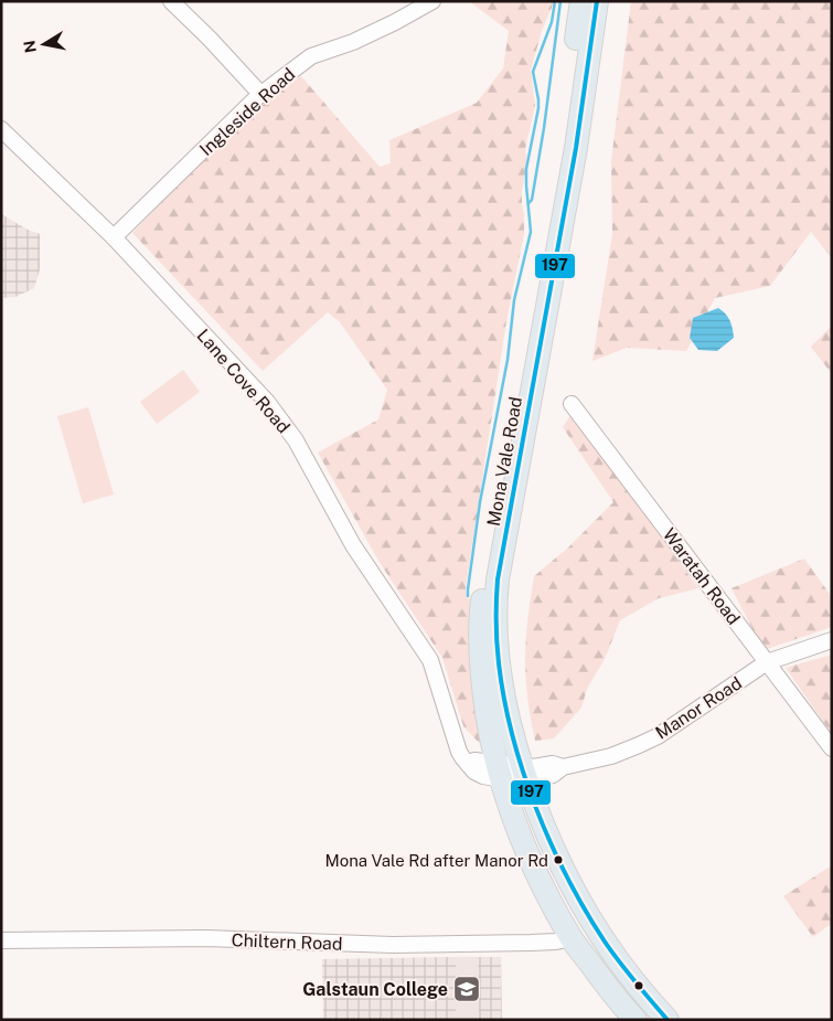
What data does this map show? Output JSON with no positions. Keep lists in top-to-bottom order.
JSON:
{
  "streets": {
    "highway": ["Mona Vale Road"],
    "street": [
      "Ingleside Road",
      "Lane Cove Road",
      "Waratah Road",
      "Manor Road",
      "Chiltern Road"
    ]
  },
  "crossings": [
    ["Ingleside Road", "Lane Cove Road"],
    ["Lane Cove Road", "Mona Vale Road"],
    ["Lane Cove Road", "Manor Road"],
    ["Mona Vale Road", "Manor Road"],
    ["Mona Vale Road", "Chiltern Road"],
    ["Waratah Road", "Manor Road"]
  ],
  "places": {
    "other": ["Mona Vale Rd after Manor Rd"],
    "school or university": ["Galstaun College"]
  },
  "lines": ["transit line 197"],
  "north": "left"
}
